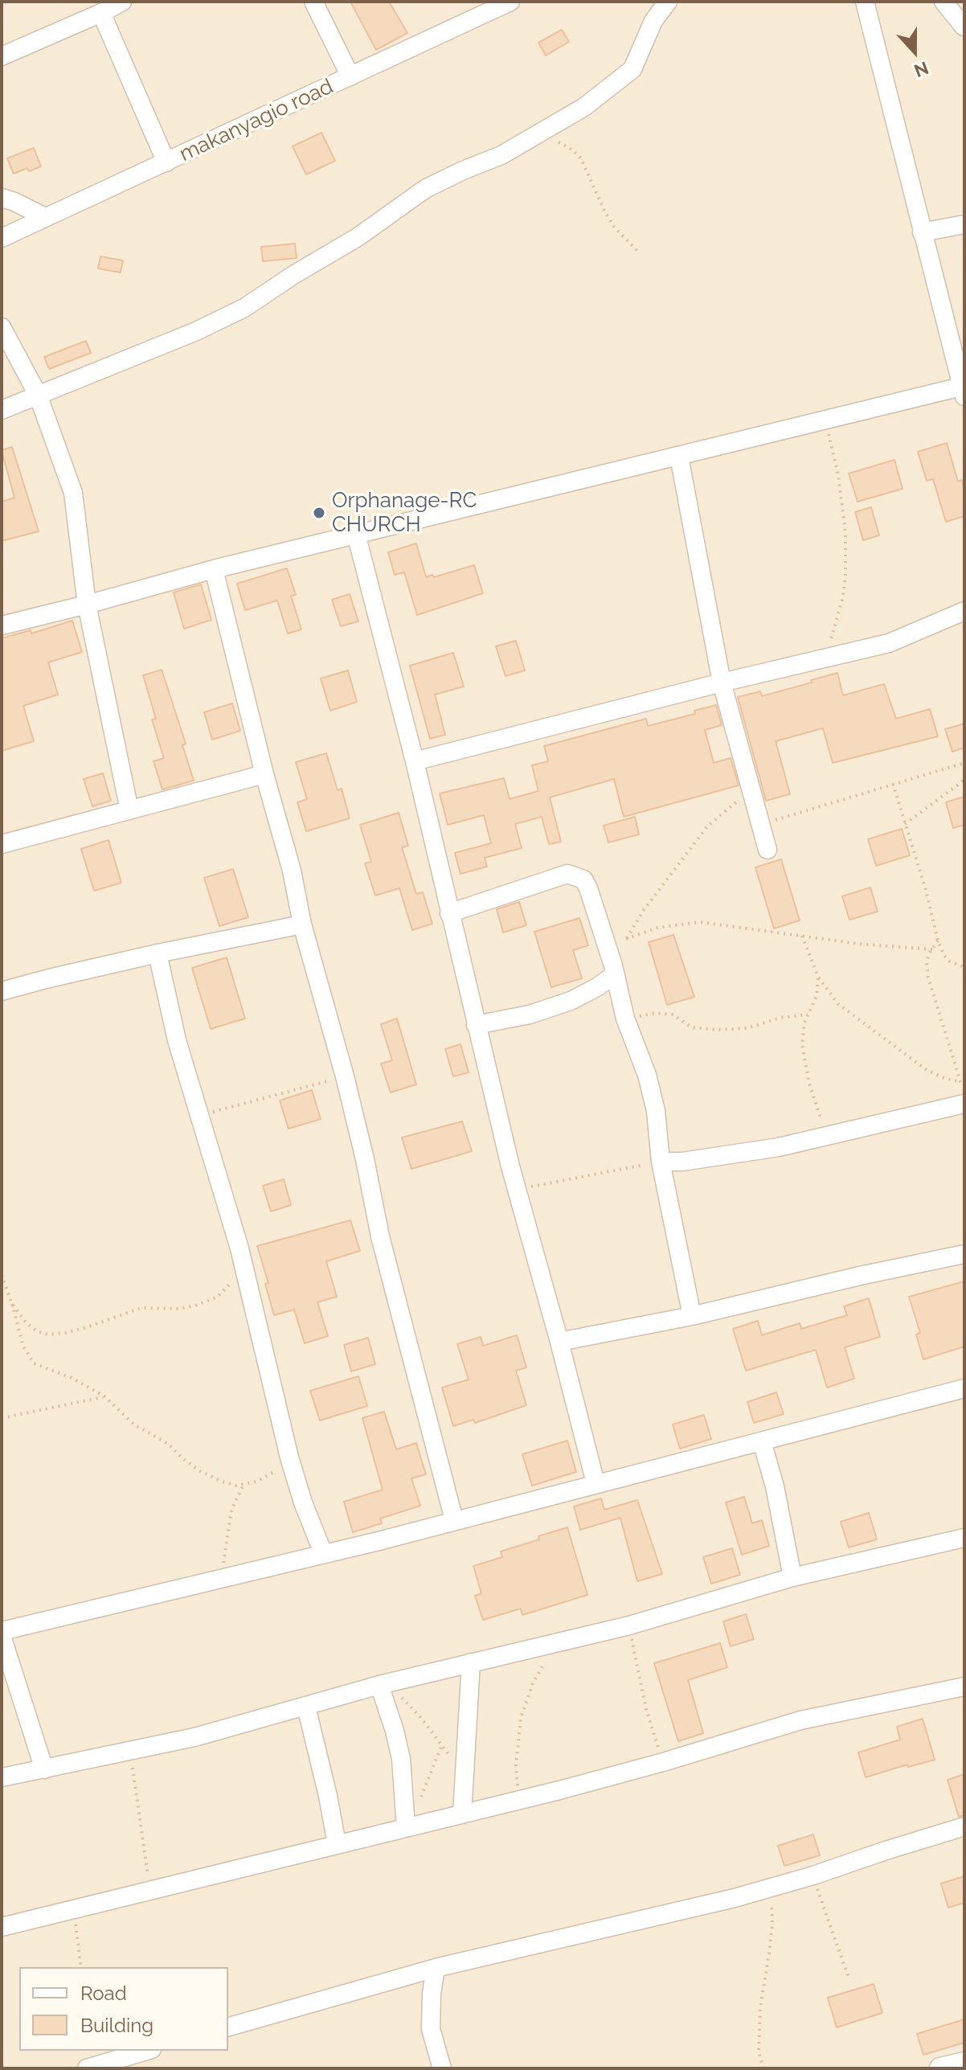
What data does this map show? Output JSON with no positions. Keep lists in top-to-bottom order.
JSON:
{
  "streets": {
    "street": ["makanyagio road"]
  },
  "places": ["Orphanage-RC CHURCH"],
  "legend": ["Road", "Building"],
  "north": "bottom"
}
